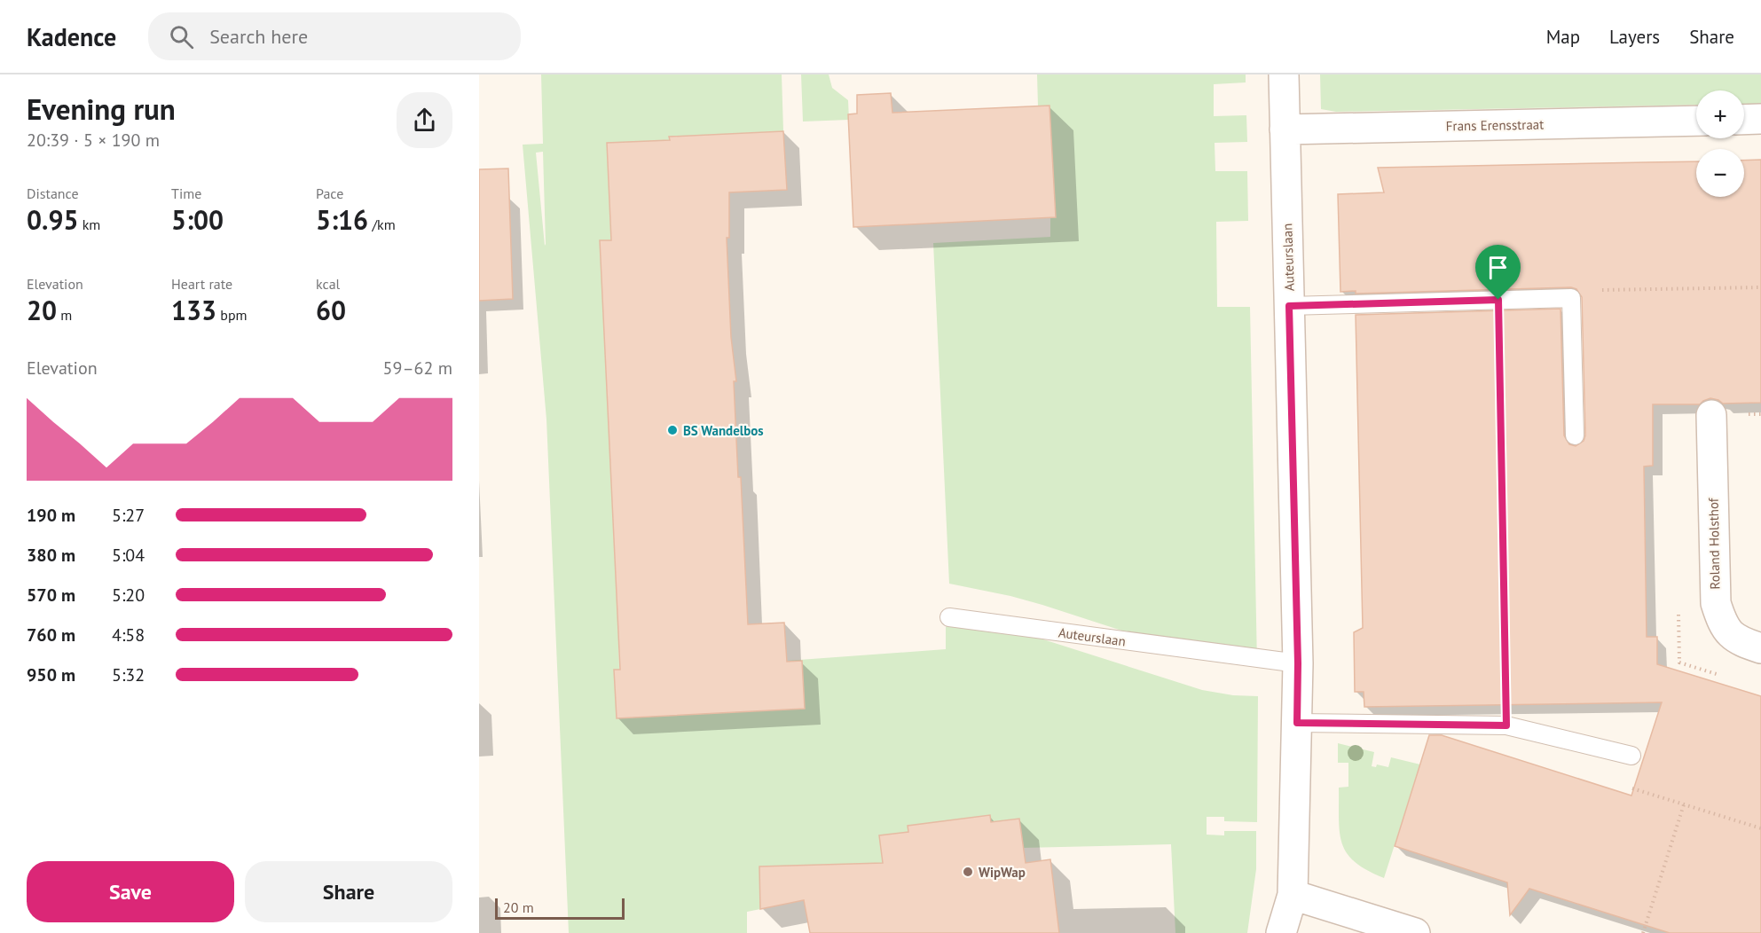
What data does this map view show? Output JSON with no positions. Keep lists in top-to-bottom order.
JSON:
{
  "streets": {
    "street": ["Frans Erensstraat", "Auteurslaan", "Roland Holsthof"]
  },
  "crossings": [
    ["Frans Erensstraat", "Auteurslaan"]
  ],
  "places": ["BS Wandelbos", "WipWap"],
  "scale_bar": "20 m",
  "page": {
    "header": "Kadence",
    "search": "Search here",
    "nav": ["Map", "Layers", "Share"],
    "heading": ["Evening run", "20:39 · 5 × 190 m"],
    "map_buttons": ["+", "−"],
    "stats": [
      ["Distance", "0.95 km"],
      ["Time", "5:00"],
      ["Pace", "5:16 /km"],
      ["Elevation", "20 m"],
      ["Heart rate", "133 bpm"],
      ["kcal", "60"]
    ],
    "chart": ["Elevation", "59–62 m"],
    "list": [
      {
        "name": "190 m",
        "note": "5:27"
      },
      {
        "name": "380 m",
        "note": "5:04"
      },
      {
        "name": "570 m",
        "note": "5:20"
      },
      {
        "name": "760 m",
        "note": "4:58"
      },
      {
        "name": "950 m",
        "note": "5:32"
      }
    ],
    "buttons": ["Save", "Share"],
    "scale": "20 m"
  }
}
